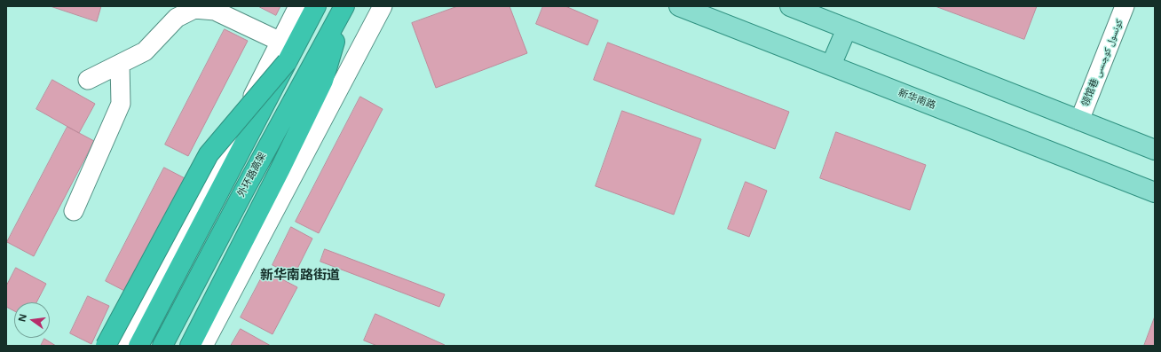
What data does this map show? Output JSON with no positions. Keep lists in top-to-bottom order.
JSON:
{
  "streets": {
    "highway": ["外环路高架"],
    "main road": ["新华南路"],
    "street": ["领馆巷 كونسول كوچىسى"]
  },
  "districts": ["新华南路街道"],
  "north": "left"
}
